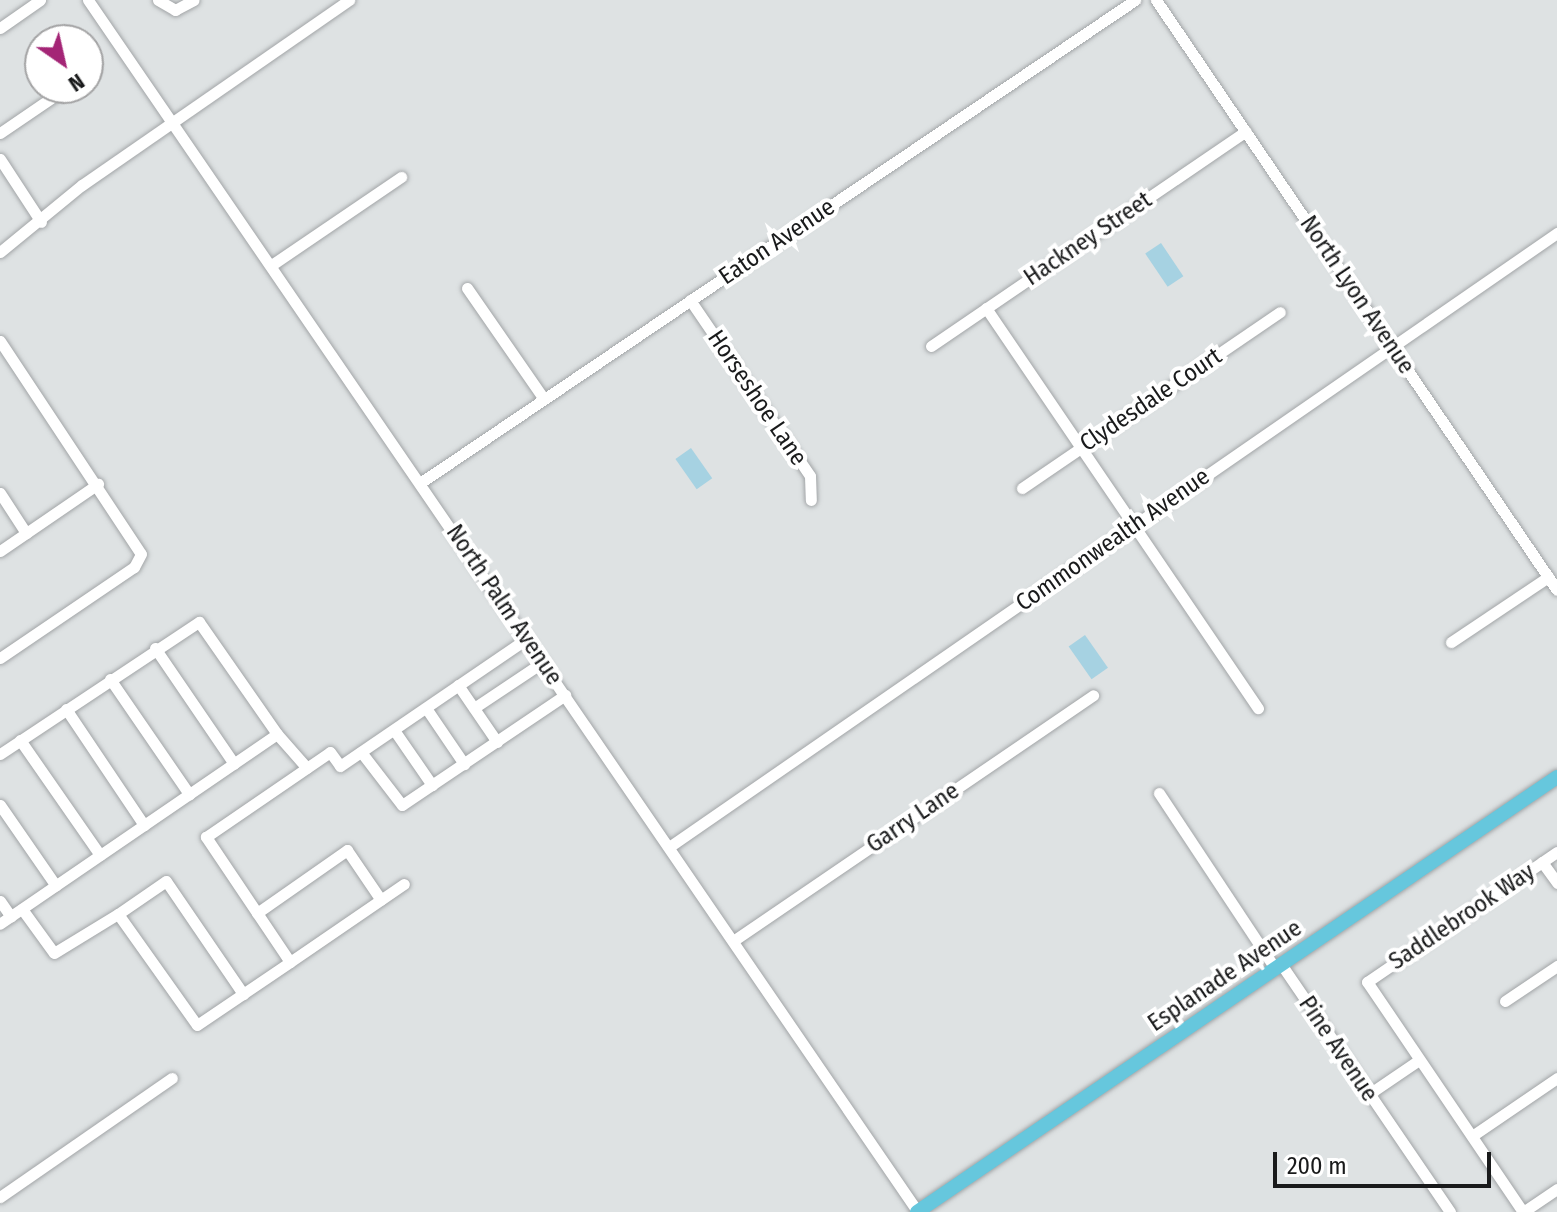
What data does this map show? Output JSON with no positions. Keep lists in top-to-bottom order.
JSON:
{
  "streets": {
    "main road": ["Esplanade Avenue"],
    "street": [
      "Hackney Street",
      "Eaton Avenue",
      "North Lyon Avenue",
      "Horseshoe Lane",
      "Clydesdale Court",
      "Commonwealth Avenue",
      "North Palm Avenue",
      "Garry Lane",
      "Saddlebrook Way",
      "Pine Avenue"
    ]
  },
  "crossings": [
    ["Hackney Street", "North Lyon Avenue"],
    ["Eaton Avenue", "Horseshoe Lane"],
    ["Eaton Avenue", "North Palm Avenue"],
    ["North Lyon Avenue", "Commonwealth Avenue"],
    ["Commonwealth Avenue", "North Palm Avenue"],
    ["North Palm Avenue", "Garry Lane"],
    ["North Palm Avenue", "Esplanade Avenue"],
    ["Esplanade Avenue", "Pine Avenue"]
  ],
  "scale_bar": "200 m",
  "north": "bottom right"
}
